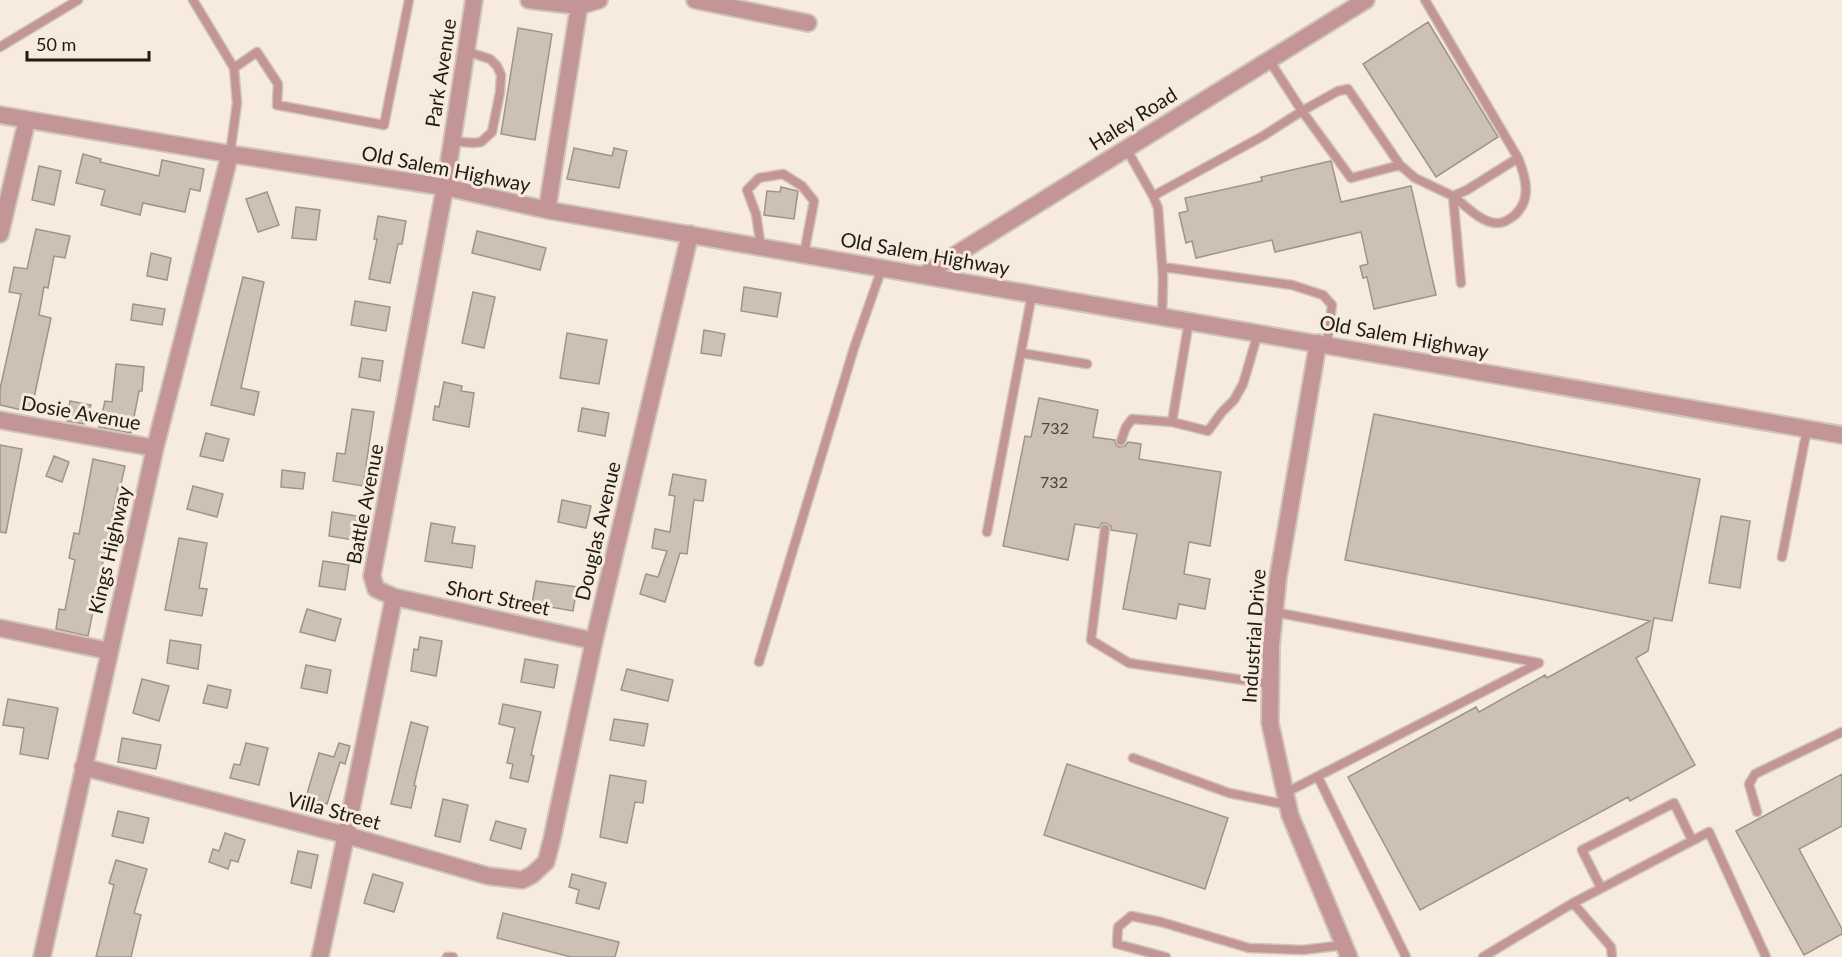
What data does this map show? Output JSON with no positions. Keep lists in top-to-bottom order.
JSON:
{
  "streets": {
    "street": [
      "Park Avenue",
      "Haley Road",
      "Old Salem Highway",
      "Dosie Avenue",
      "Battle Avenue",
      "Douglas Avenue",
      "Kings Highway",
      "Short Street",
      "Industrial Drive",
      "Villa Street"
    ]
  },
  "crossings": [
    ["Park Avenue", "Old Salem Highway"],
    ["Park Avenue", "Battle Avenue"],
    ["Haley Road", "Old Salem Highway"],
    ["Old Salem Highway", "Battle Avenue"],
    ["Old Salem Highway", "Douglas Avenue"],
    ["Old Salem Highway", "Kings Highway"],
    ["Old Salem Highway", "Industrial Drive"],
    ["Dosie Avenue", "Kings Highway"],
    ["Battle Avenue", "Short Street"],
    ["Douglas Avenue", "Short Street"],
    ["Douglas Avenue", "Villa Street"],
    ["Kings Highway", "Villa Street"]
  ],
  "house_numbers": ["732", "732"],
  "scale_bar": "50 m"
}
